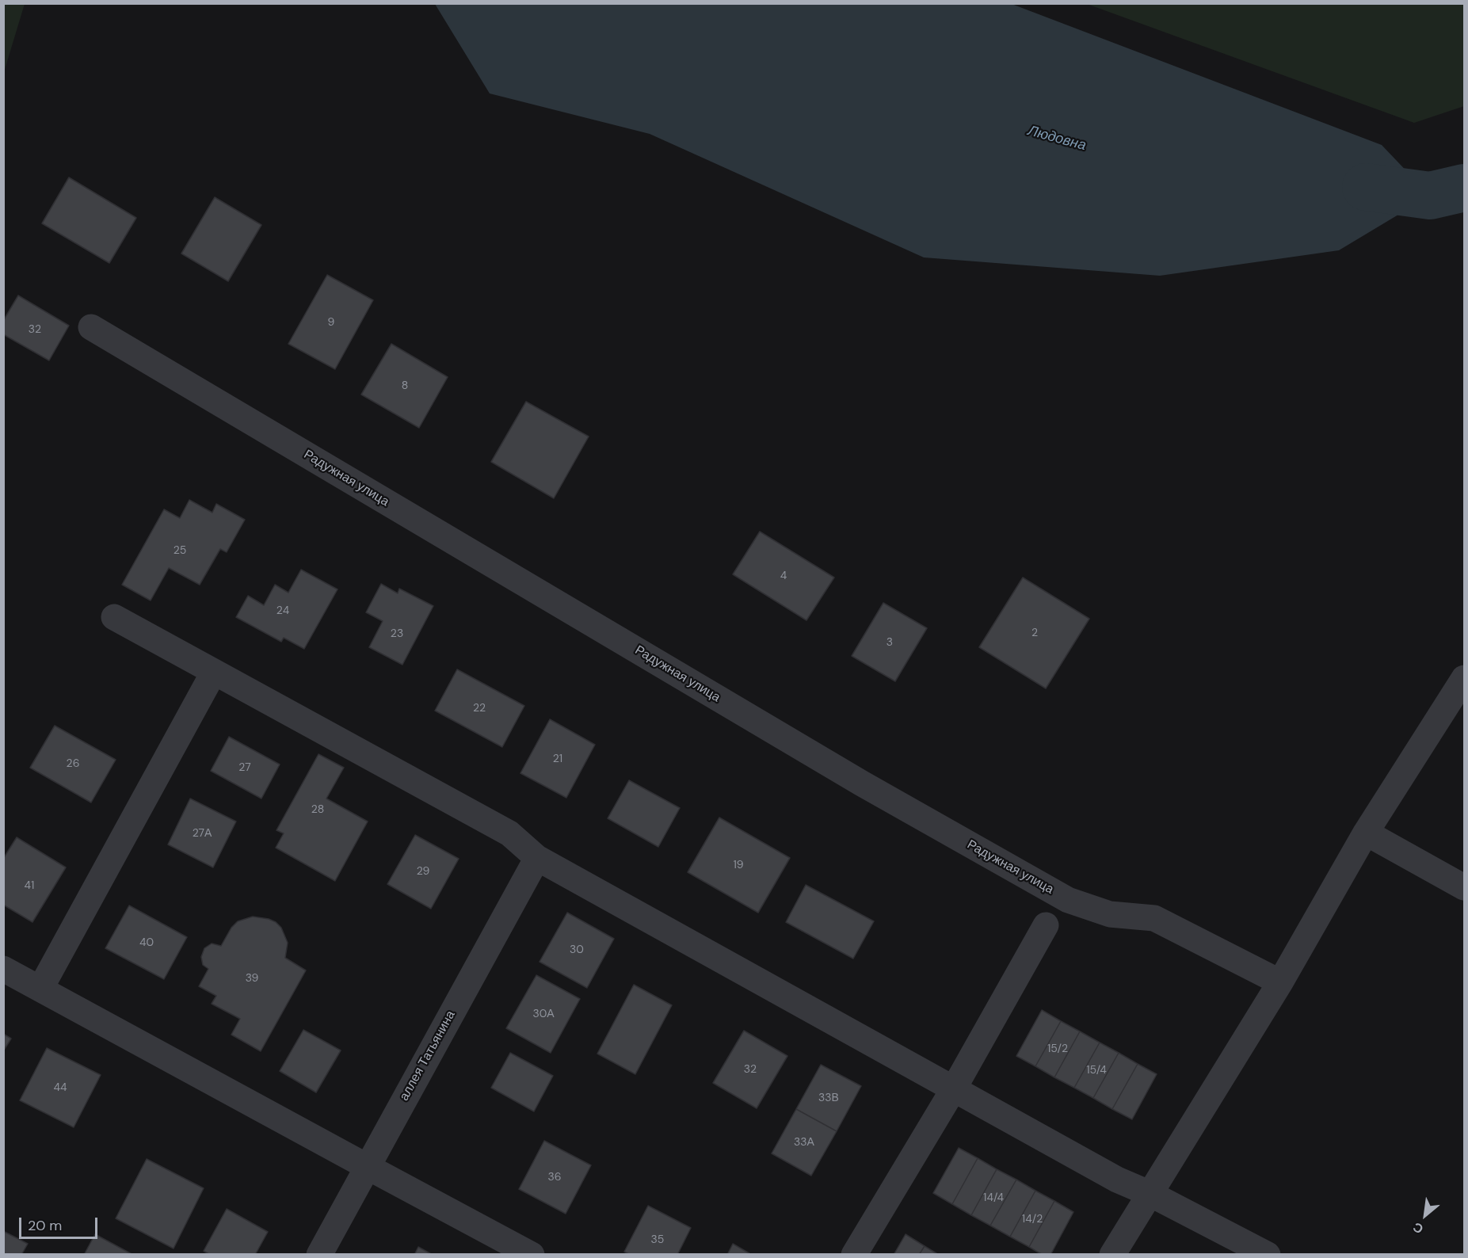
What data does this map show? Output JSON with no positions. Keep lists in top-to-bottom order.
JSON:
{
  "streets": {
    "street": ["Радужная улица", "аллея Татьянина"]
  },
  "water": ["Людовна"],
  "house_numbers": [
    "9",
    "32",
    "8",
    "25",
    "4",
    "24",
    "2",
    "23",
    "3",
    "22",
    "21",
    "26",
    "27",
    "28",
    "27А",
    "19",
    "29",
    "41",
    "40",
    "30",
    "39",
    "30А",
    "15/2",
    "32",
    "15/4",
    "44",
    "33В",
    "33А",
    "36",
    "14/4",
    "14/2",
    "35"
  ],
  "scale_bar": "20 m",
  "north": "bottom left"
}
